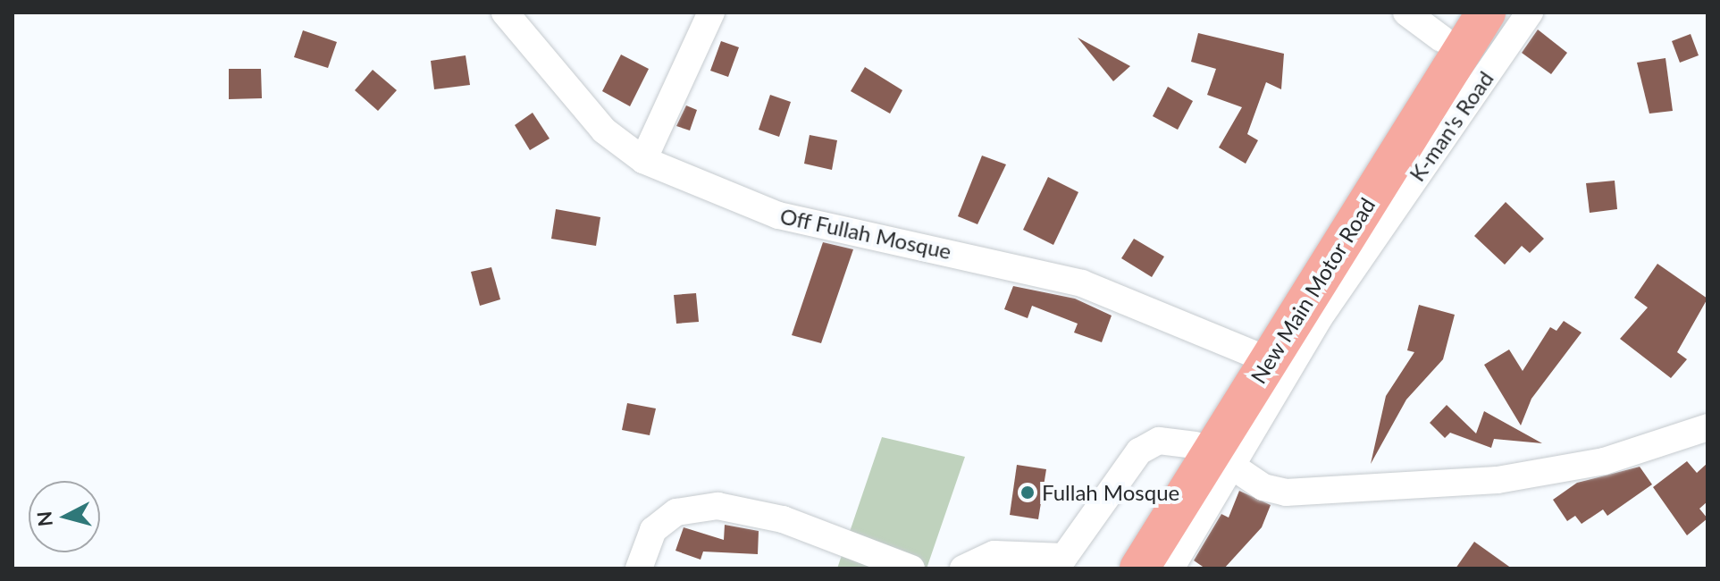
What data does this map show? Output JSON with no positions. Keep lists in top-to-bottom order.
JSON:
{
  "streets": {
    "highway": ["New Main Motor Road"],
    "street": ["K-man's Road", "Off Fullah Mosque"]
  },
  "crossings": [
    ["K-man's Road", "New Main Motor Road"],
    ["Off Fullah Mosque", "New Main Motor Road"]
  ],
  "places": ["Fullah Mosque"],
  "north": "left"
}
